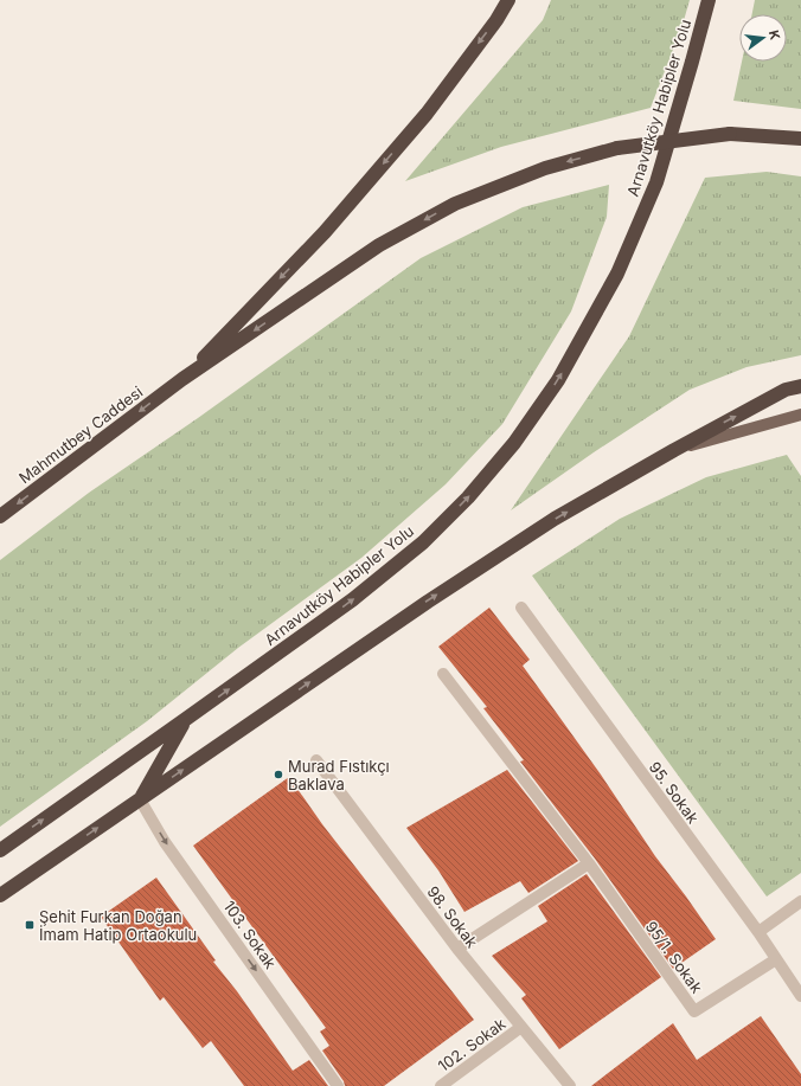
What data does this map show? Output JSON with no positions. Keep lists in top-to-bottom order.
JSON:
{
  "streets": {
    "highway": ["Arnavutköy Habipler Yolu", "Mahmutbey Caddesi"],
    "street": [
      "95. Sokak",
      "98. Sokak",
      "103. Sokak",
      "95/1. Sokak",
      "102. Sokak"
    ]
  },
  "crossings": [
    ["95. Sokak", "95/1. Sokak"],
    ["98. Sokak", "102. Sokak"]
  ],
  "one_way": ["Mahmutbey Caddesi", "103. Sokak"],
  "places": {
    "other": ["Murad Fıstıkçı Baklava"],
    "transit": ["Şehit Furkan Doğan İmam Hatip Ortaokulu"]
  },
  "north": "right"
}
